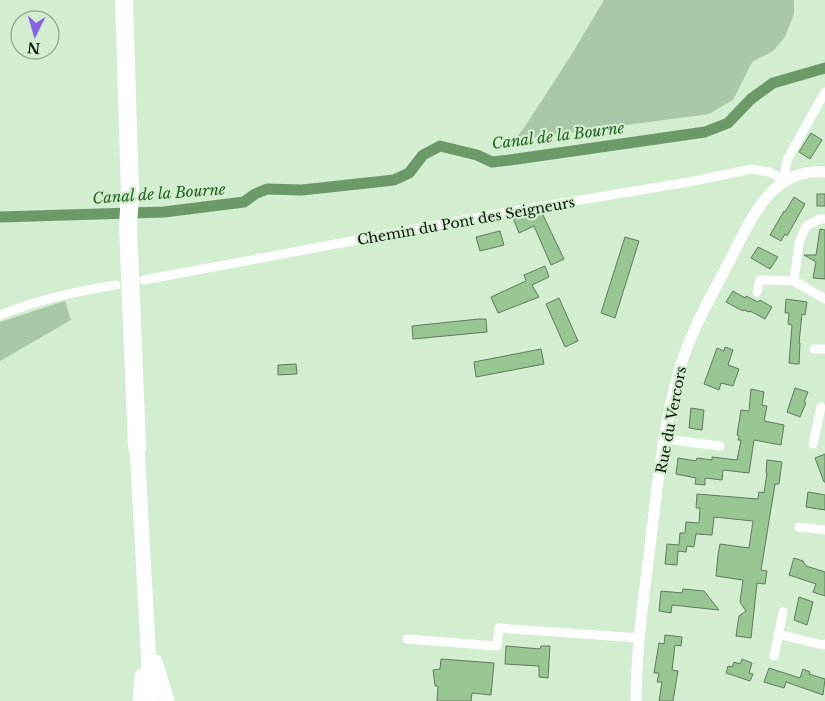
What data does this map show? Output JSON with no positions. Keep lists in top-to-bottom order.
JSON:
{
  "streets": {
    "street": ["Chemin du Pont des Seigneurs", "Rue du Vercors"]
  },
  "crossings": [
    ["Chemin du Pont des Seigneurs", "Rue du Vercors"]
  ],
  "water": ["Canal de la Bourne"],
  "north": "bottom"
}
